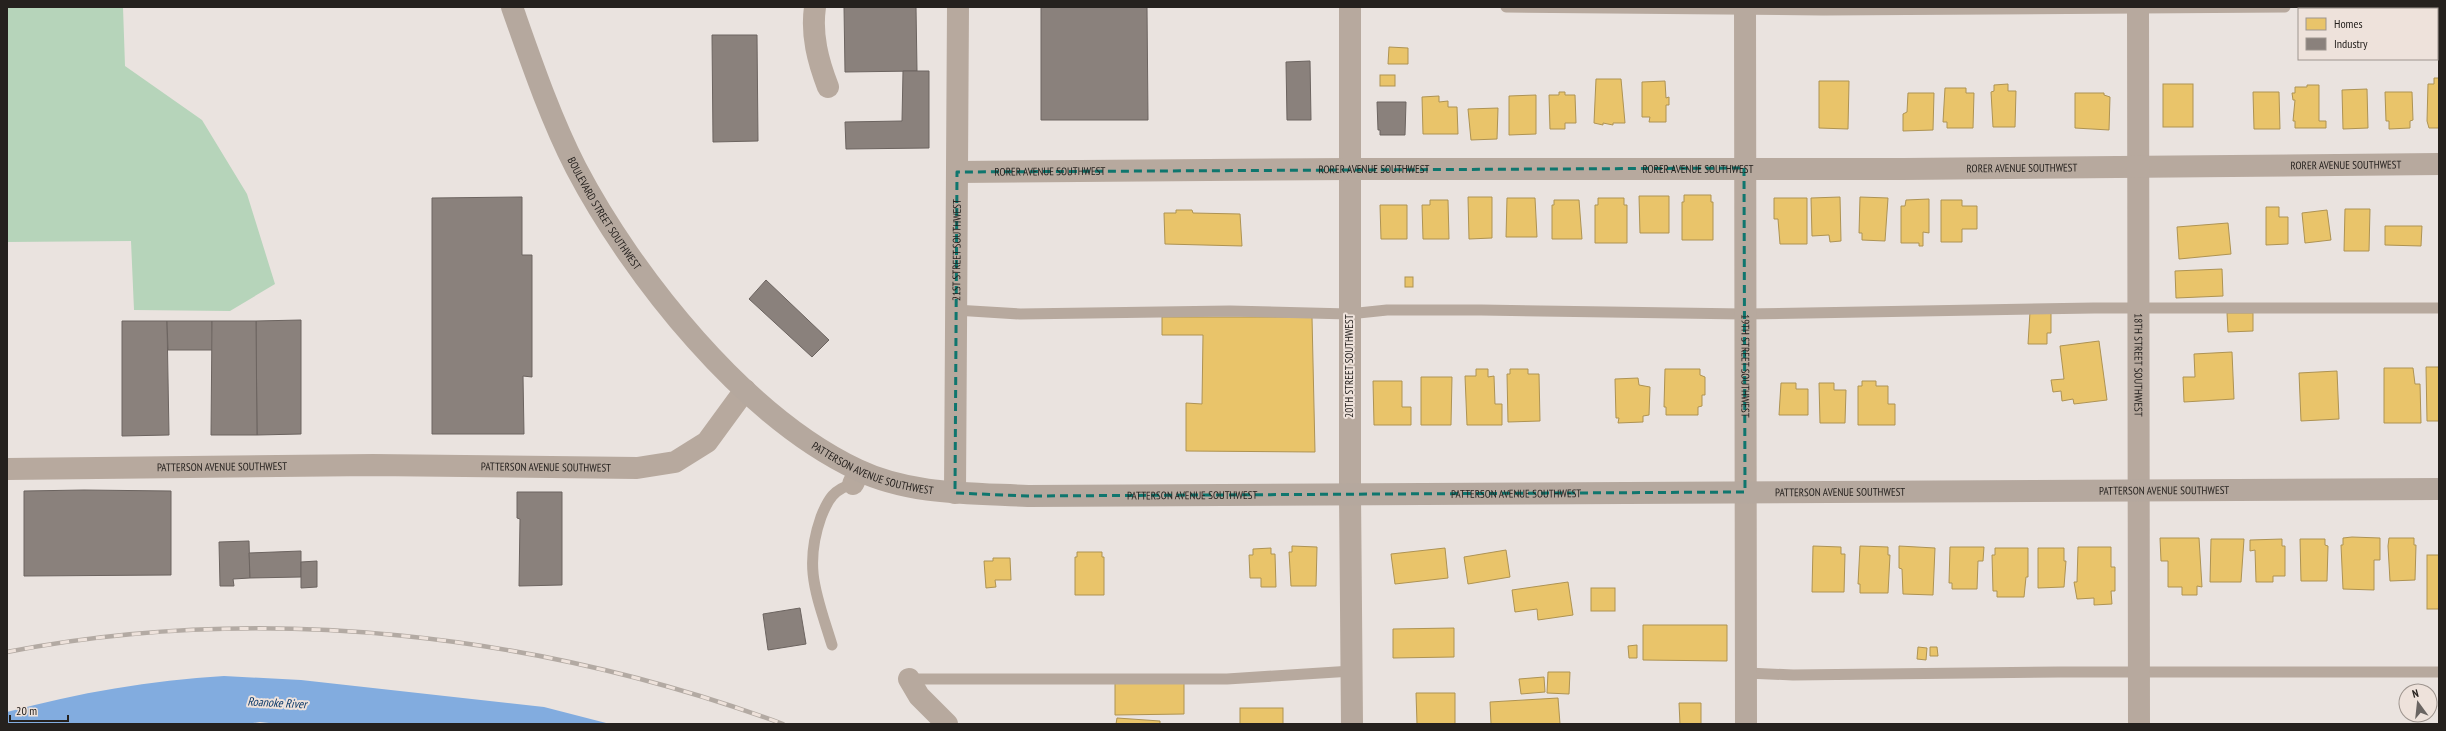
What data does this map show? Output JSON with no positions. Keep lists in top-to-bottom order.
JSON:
{
  "streets": {
    "main road": ["BOULEVARD STREET SOUTHWEST", "PATTERSON AVENUE SOUTHWEST"],
    "street": [
      "RORER AVENUE SOUTHWEST",
      "21ST STREET SOUTHWEST",
      "18TH STREET SOUTHWEST",
      "20TH STREET SOUTHWEST",
      "19TH STREET SOUTHWEST"
    ]
  },
  "crossings": [
    ["RORER AVENUE SOUTHWEST", "21ST STREET SOUTHWEST"],
    ["RORER AVENUE SOUTHWEST", "18TH STREET SOUTHWEST"],
    ["RORER AVENUE SOUTHWEST", "20TH STREET SOUTHWEST"],
    ["RORER AVENUE SOUTHWEST", "19TH STREET SOUTHWEST"],
    ["BOULEVARD STREET SOUTHWEST", "PATTERSON AVENUE SOUTHWEST"],
    ["21ST STREET SOUTHWEST", "PATTERSON AVENUE SOUTHWEST"],
    ["18TH STREET SOUTHWEST", "PATTERSON AVENUE SOUTHWEST"],
    ["20TH STREET SOUTHWEST", "PATTERSON AVENUE SOUTHWEST"],
    ["19TH STREET SOUTHWEST", "PATTERSON AVENUE SOUTHWEST"]
  ],
  "water": ["Roanoke River"],
  "legend": ["Homes", "Industry"],
  "scale_bar": "20 m",
  "north": "top"
}
